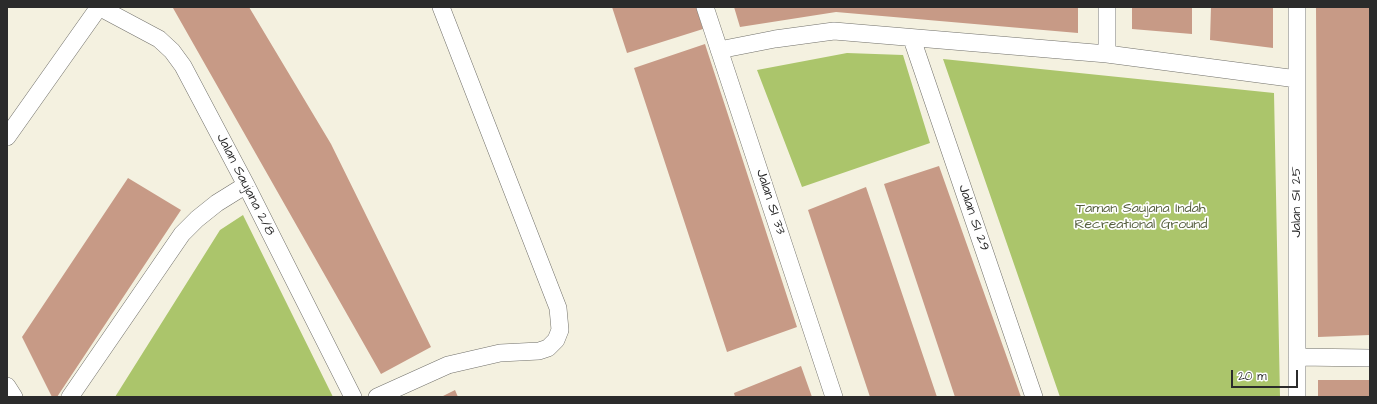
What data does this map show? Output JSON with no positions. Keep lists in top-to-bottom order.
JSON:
{
  "streets": {
    "street": [
      "Jalan Saujana 2/8",
      "Jalan SI 33",
      "Jalan SI 25",
      "Jalan SI 29"
    ]
  },
  "parks": ["Taman Saujana Indah Recreational Ground"],
  "scale_bar": "20 m"
}
